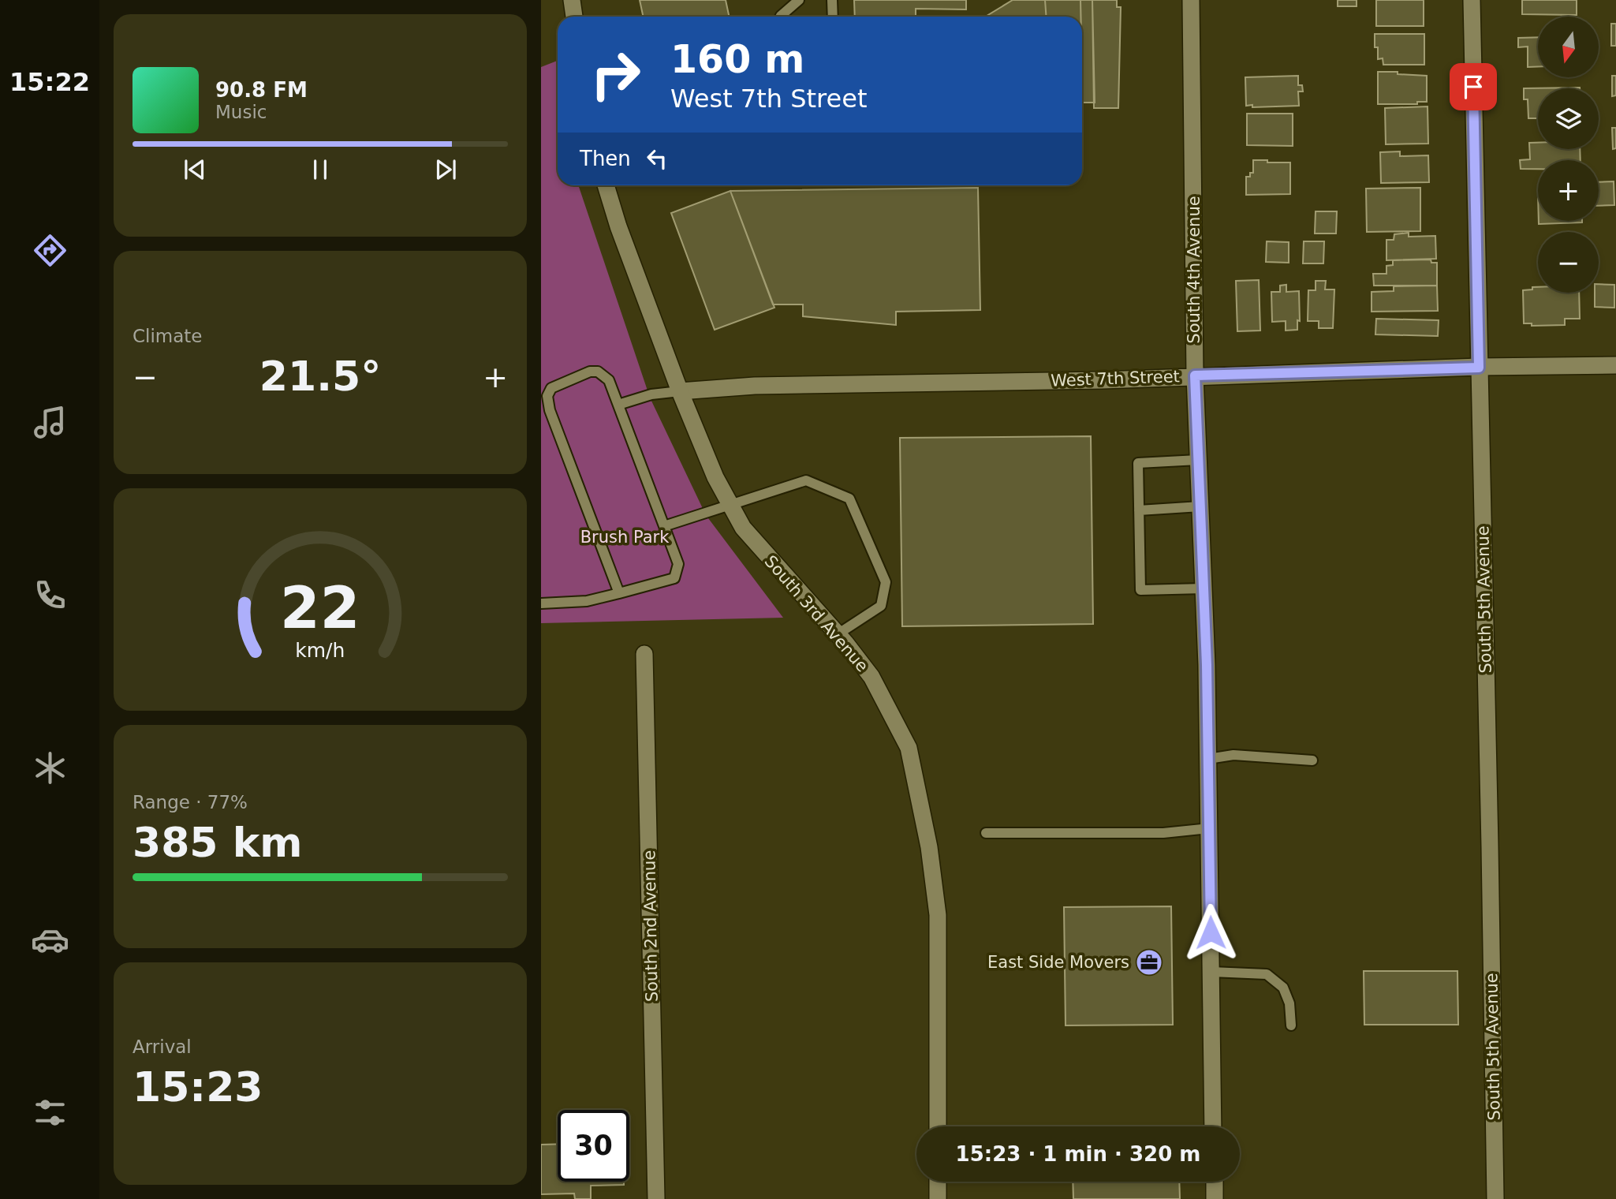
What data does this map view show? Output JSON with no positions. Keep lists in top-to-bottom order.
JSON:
{
  "streets": {
    "street": [
      "South 4th Avenue",
      "West 7th Street",
      "South 5th Avenue",
      "South 3rd Avenue",
      "South 2nd Avenue"
    ]
  },
  "crossings": [
    ["South 4th Avenue", "West 7th Street"],
    ["West 7th Street", "South 5th Avenue"],
    ["West 7th Street", "South 3rd Avenue"]
  ],
  "parks": ["Brush Park"],
  "places": {
    "office": ["East Side Movers"]
  },
  "north": "bottom",
  "page": {
    "tabs": "15:22",
    "map_buttons": ["+", "−"],
    "turn": ["160 m", "West 7th Street"],
    "song": ["90.8 FM", "Music"],
    "then": "Then",
    "tile": [
      "Climate",
      ["Range · 77%", "385 km"],
      ["Arrival", "15:23"]
    ],
    "heat": ["−", "21.5°", "+"],
    "limit": "30",
    "trip": "15:23 · 1 min · 320 m",
    "gauge": ["22", "km/h"]
  }
}
